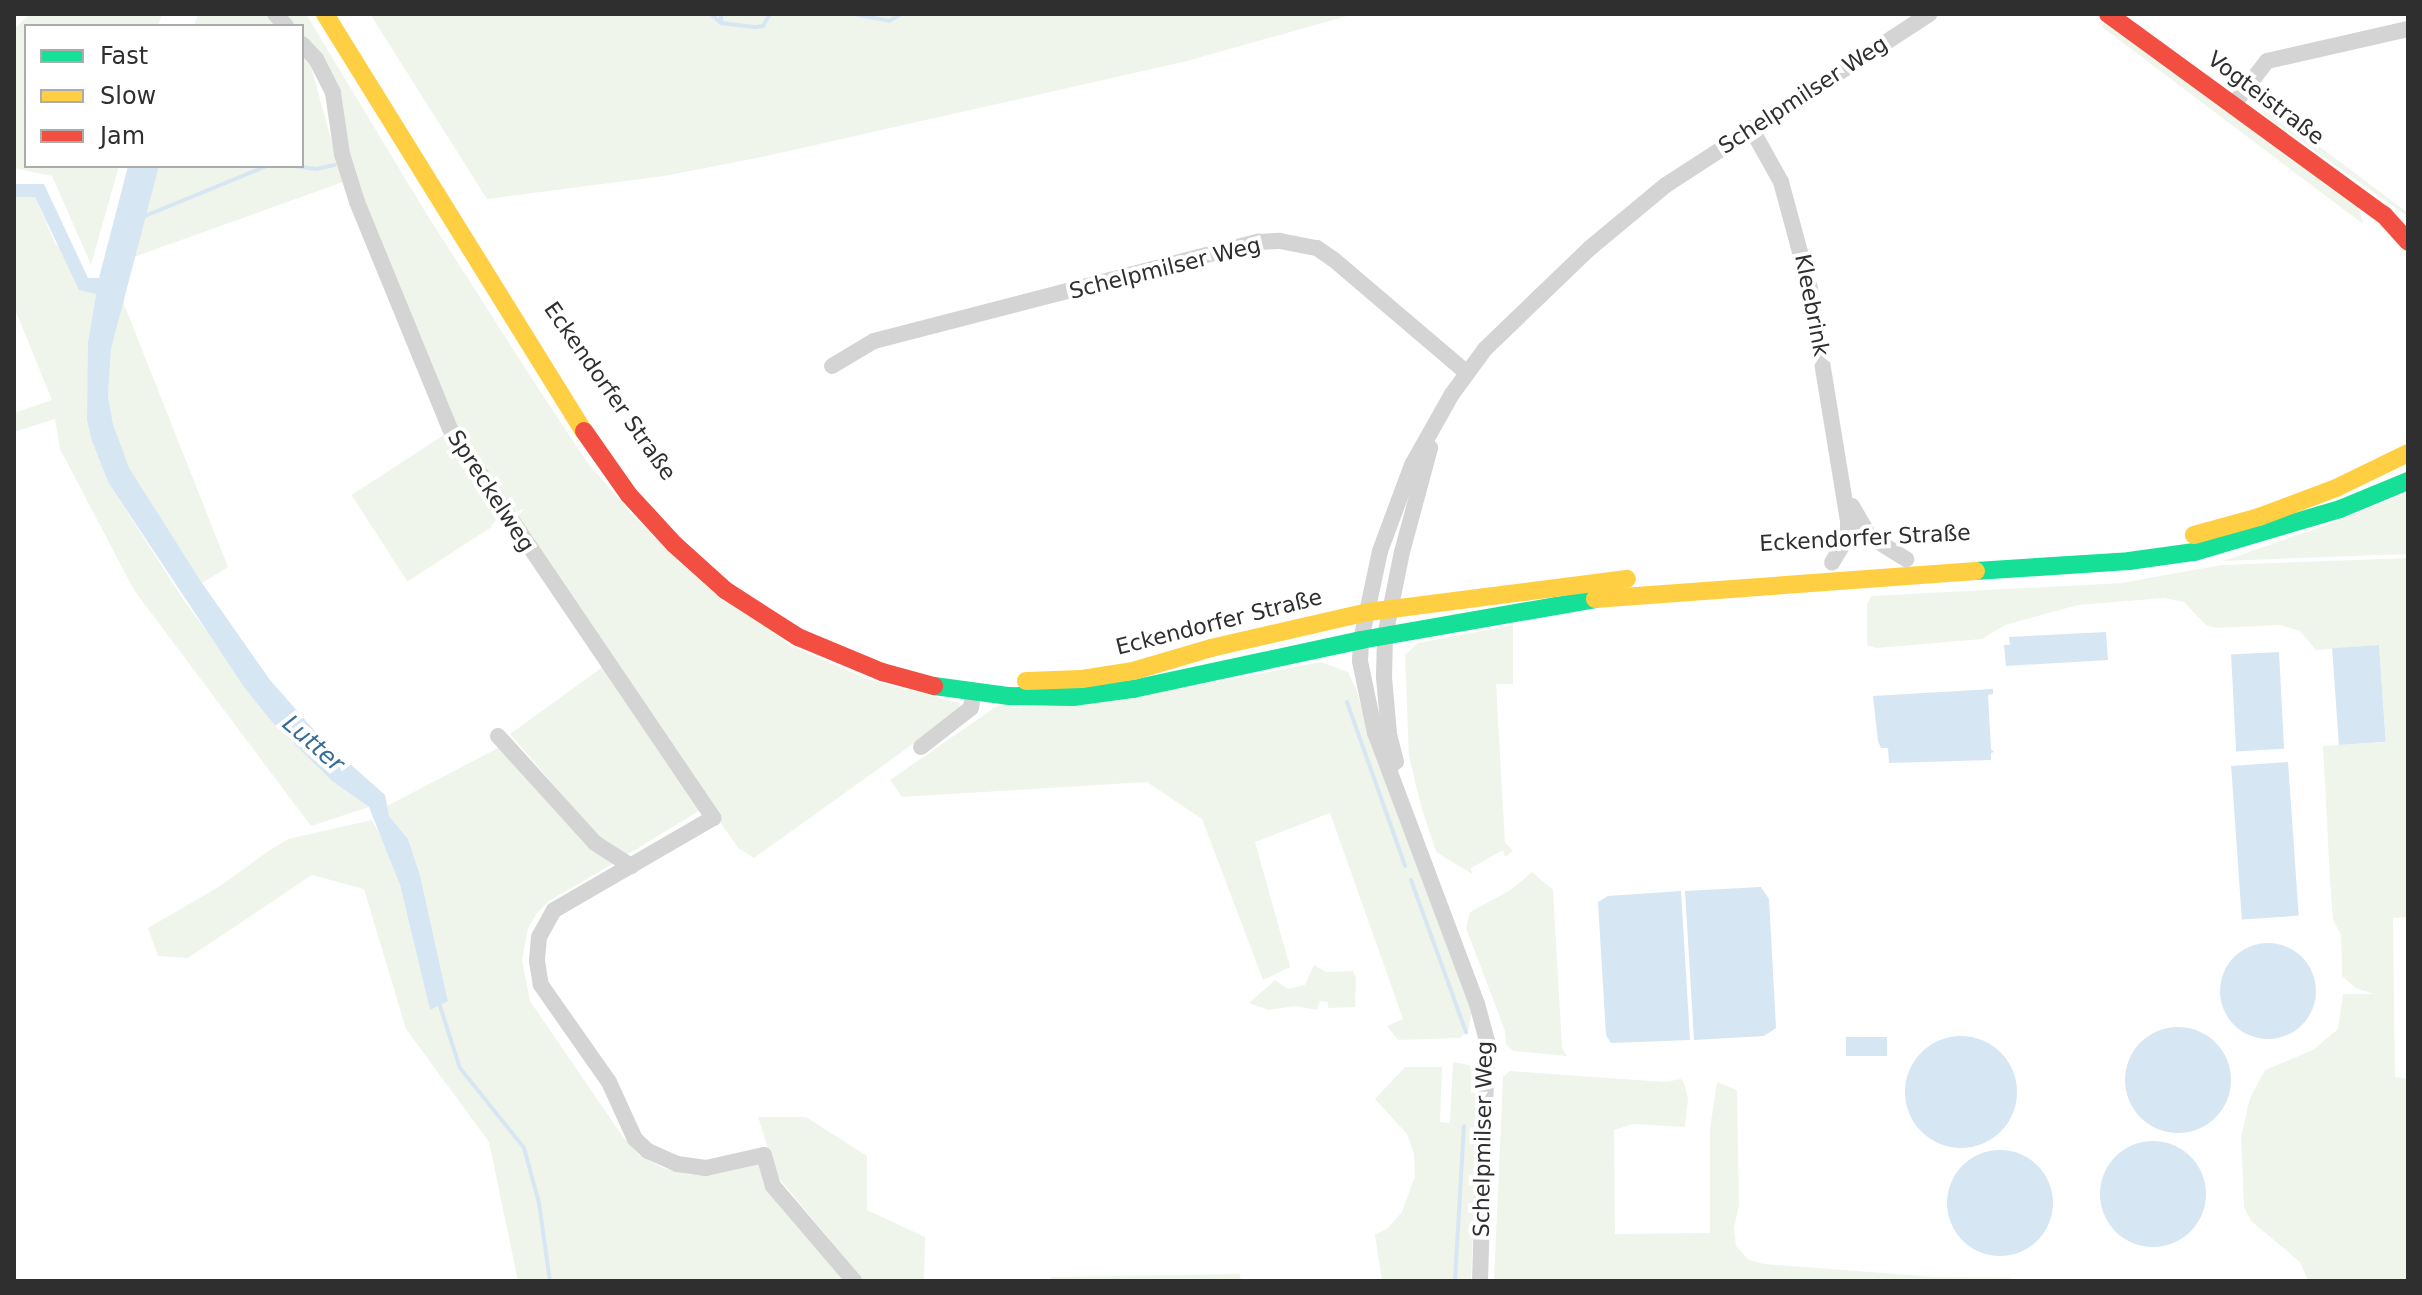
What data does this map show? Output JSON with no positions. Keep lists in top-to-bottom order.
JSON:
{
  "streets": {
    "main road": ["Vogteistraße", "Eckendorfer Straße"],
    "street": ["Schelpmilser Weg", "Kleebrink", "Spreckelweg"]
  },
  "crossings": [
    ["Schelpmilser Weg", "Kleebrink"],
    ["Schelpmilser Weg", "Eckendorfer Straße"],
    ["Kleebrink", "Eckendorfer Straße"]
  ],
  "water": ["Lutter"],
  "legend": ["Fast", "Slow", "Jam"]
}
